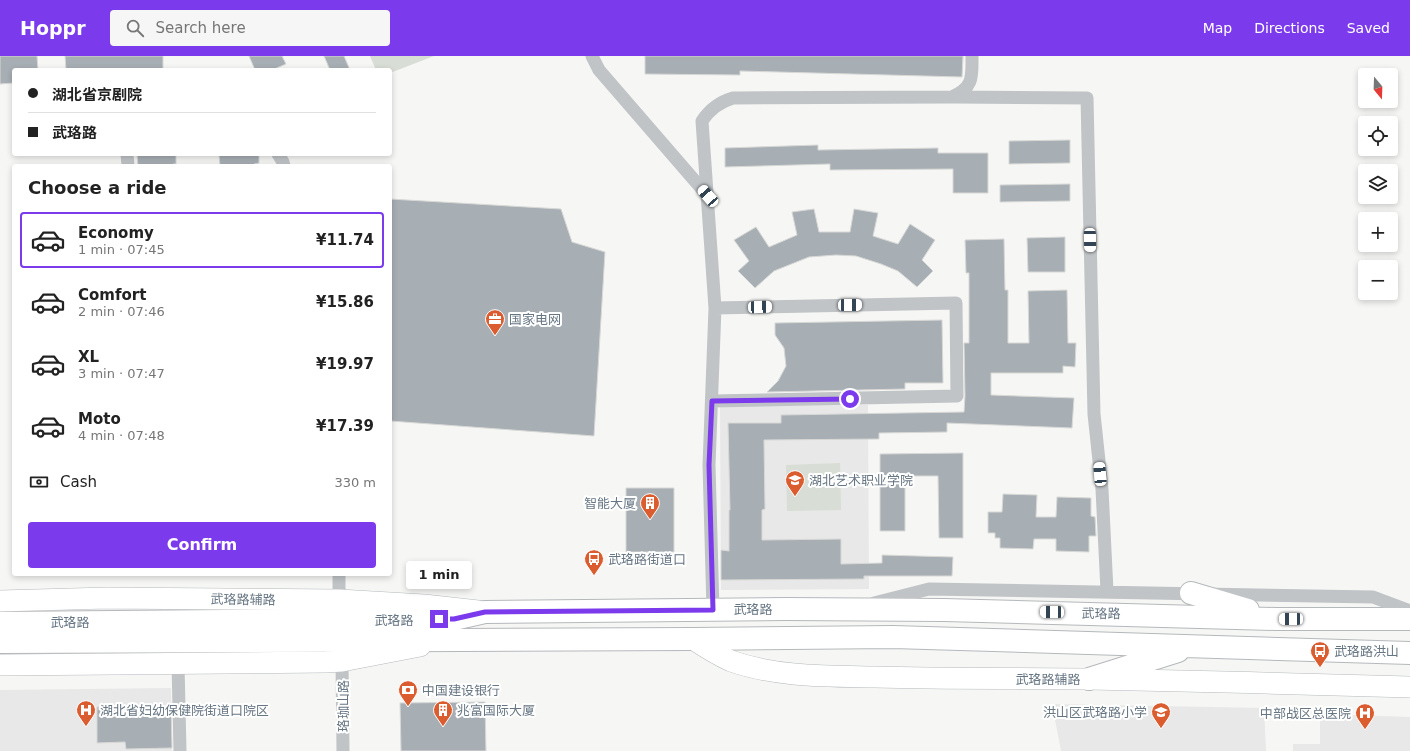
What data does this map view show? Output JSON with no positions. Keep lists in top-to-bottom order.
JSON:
{
  "streets": {
    "highway": ["武珞路"],
    "main road": ["武珞路辅路"],
    "street": ["珞珈山路"]
  },
  "crossings": [
    ["武珞路辅路", "武珞路"]
  ],
  "places": {
    "office": ["国家电网"],
    "school or university": ["湖北艺术职业学院", "洪山区武珞路小学"],
    "building": ["智能大厦", "兆富国际大厦"],
    "bus stop": ["武珞路街道口", "武珞路洪山"],
    "bank": ["中国建设银行"],
    "hospital": ["湖北省妇幼保健院街道口院区", "中部战区总医院"]
  },
  "north": "bottom",
  "page": {
    "header": "Hoppr",
    "search": "Search here",
    "nav": ["Map", "Directions", "Saved"],
    "map_buttons": ["+", "−"],
    "banner": ["湖北省京剧院", "武珞路"],
    "heading": "Choose a ride",
    "list": [
      {
        "name": "Economy",
        "note": "1 min · 07:45",
        "value": "¥11.74"
      },
      {
        "name": "Comfort",
        "note": "2 min · 07:46",
        "value": "¥15.86"
      },
      {
        "name": "XL",
        "note": "3 min · 07:47",
        "value": "¥19.97"
      },
      {
        "name": "Moto",
        "note": "4 min · 07:48",
        "value": "¥17.39"
      }
    ],
    "pay": ["Cash", "330 m"],
    "buttons": "Confirm",
    "bubble": "1 min"
  }
}
